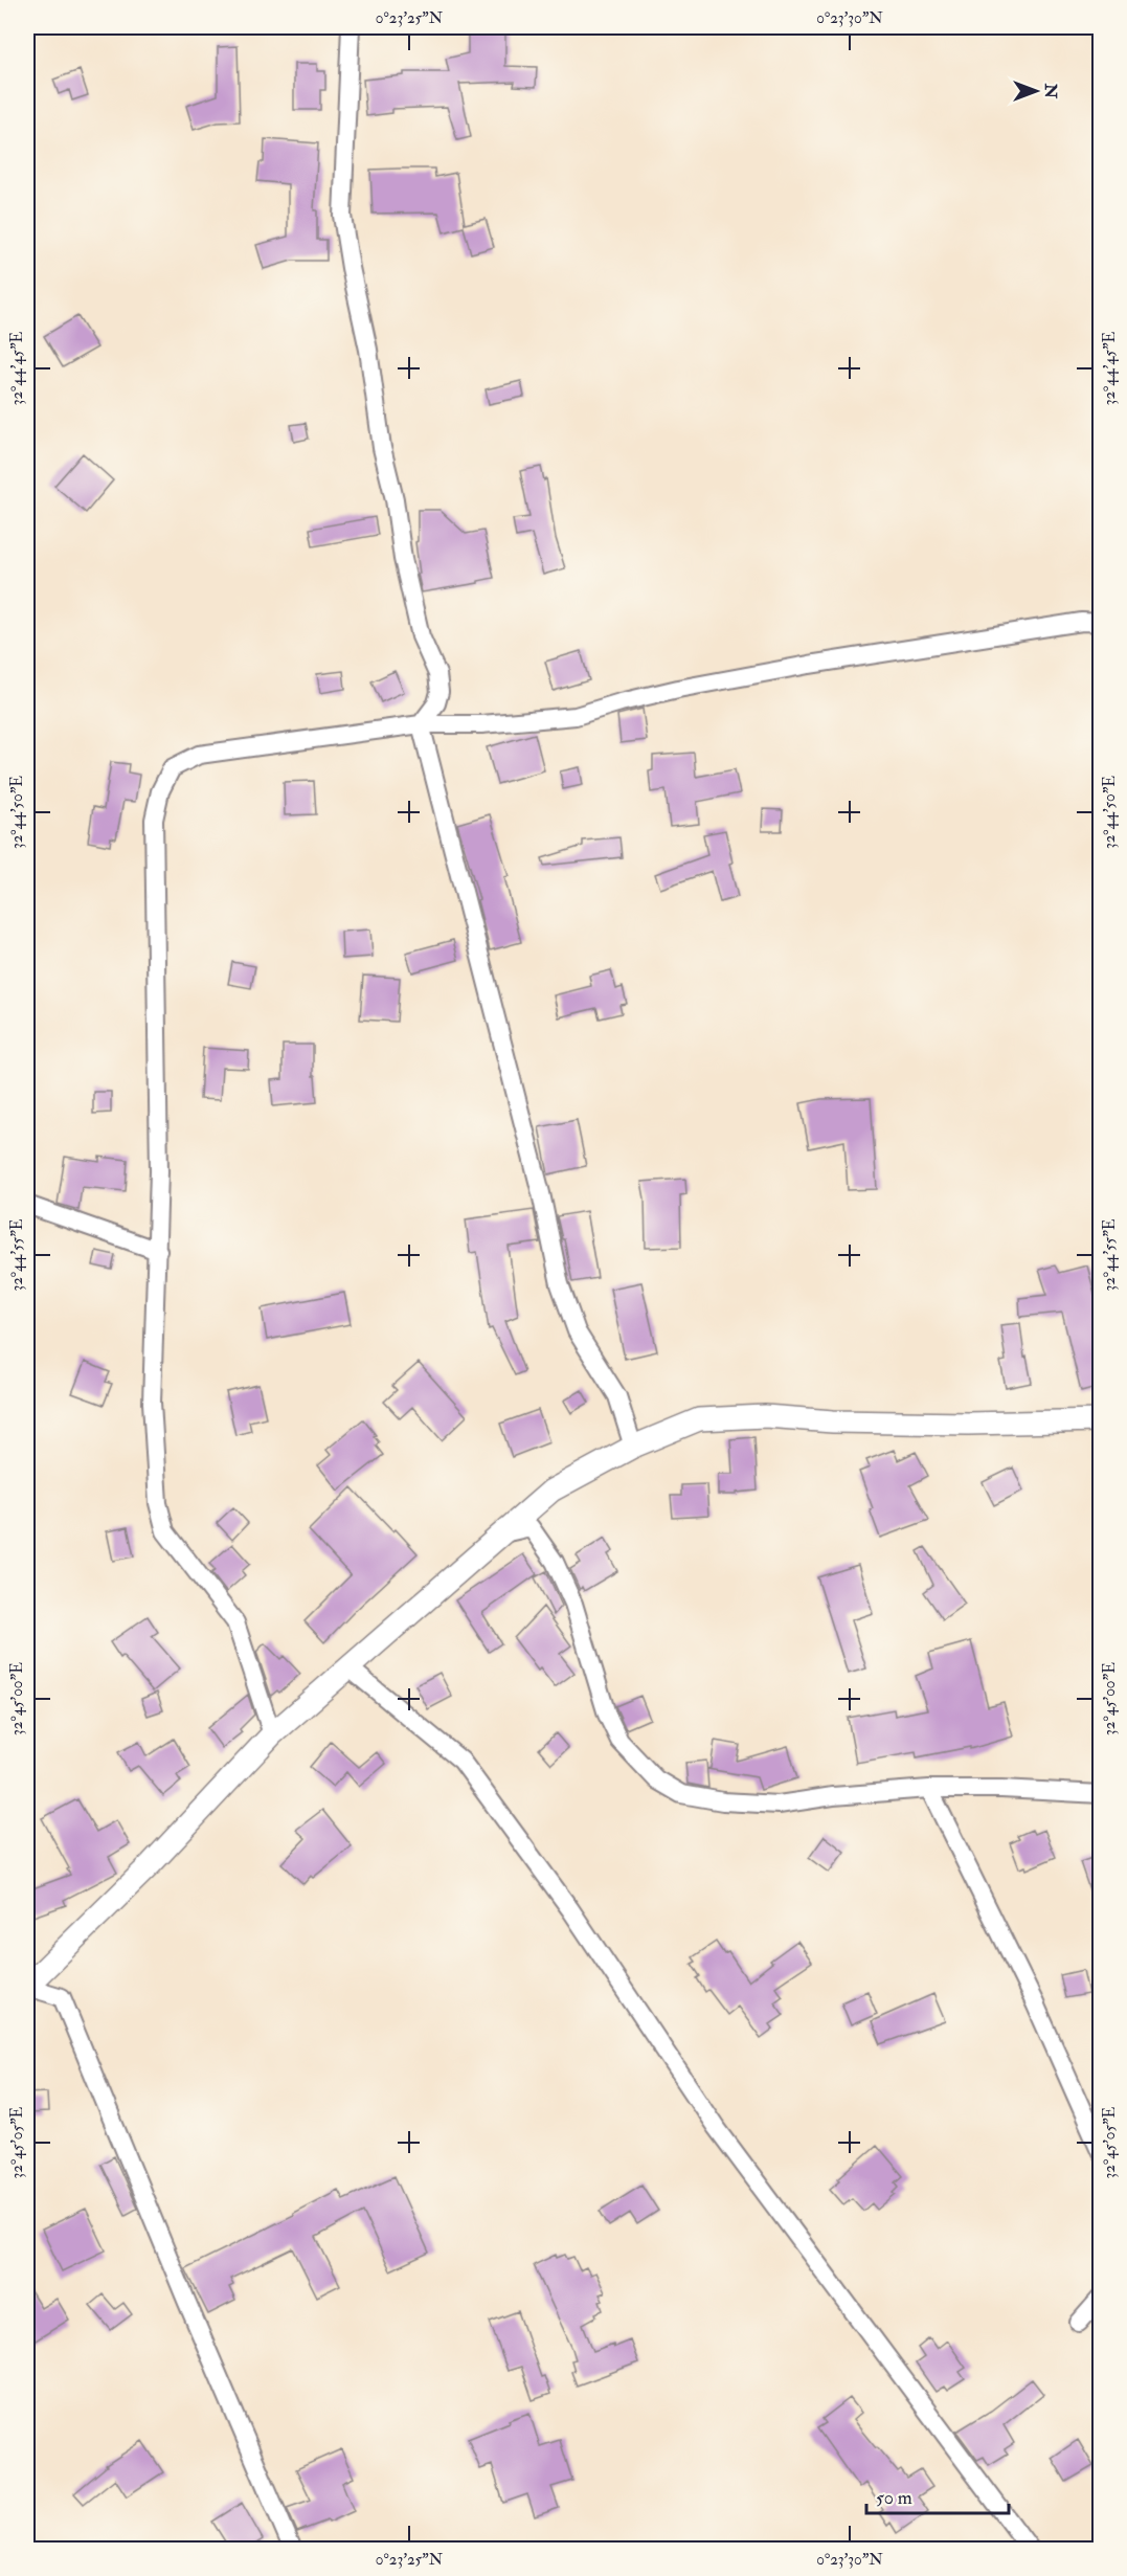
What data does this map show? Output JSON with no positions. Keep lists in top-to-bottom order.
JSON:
{
  "scale_bar": "50 m",
  "north": "right",
  "coordinates": [
    "0°23'25\"N",
    "0°23'30\"N",
    "32°44'45\"E",
    "32°44'50\"E",
    "32°44'55\"E",
    "32°45'00\"E",
    "32°45'05\"E"
  ]
}
